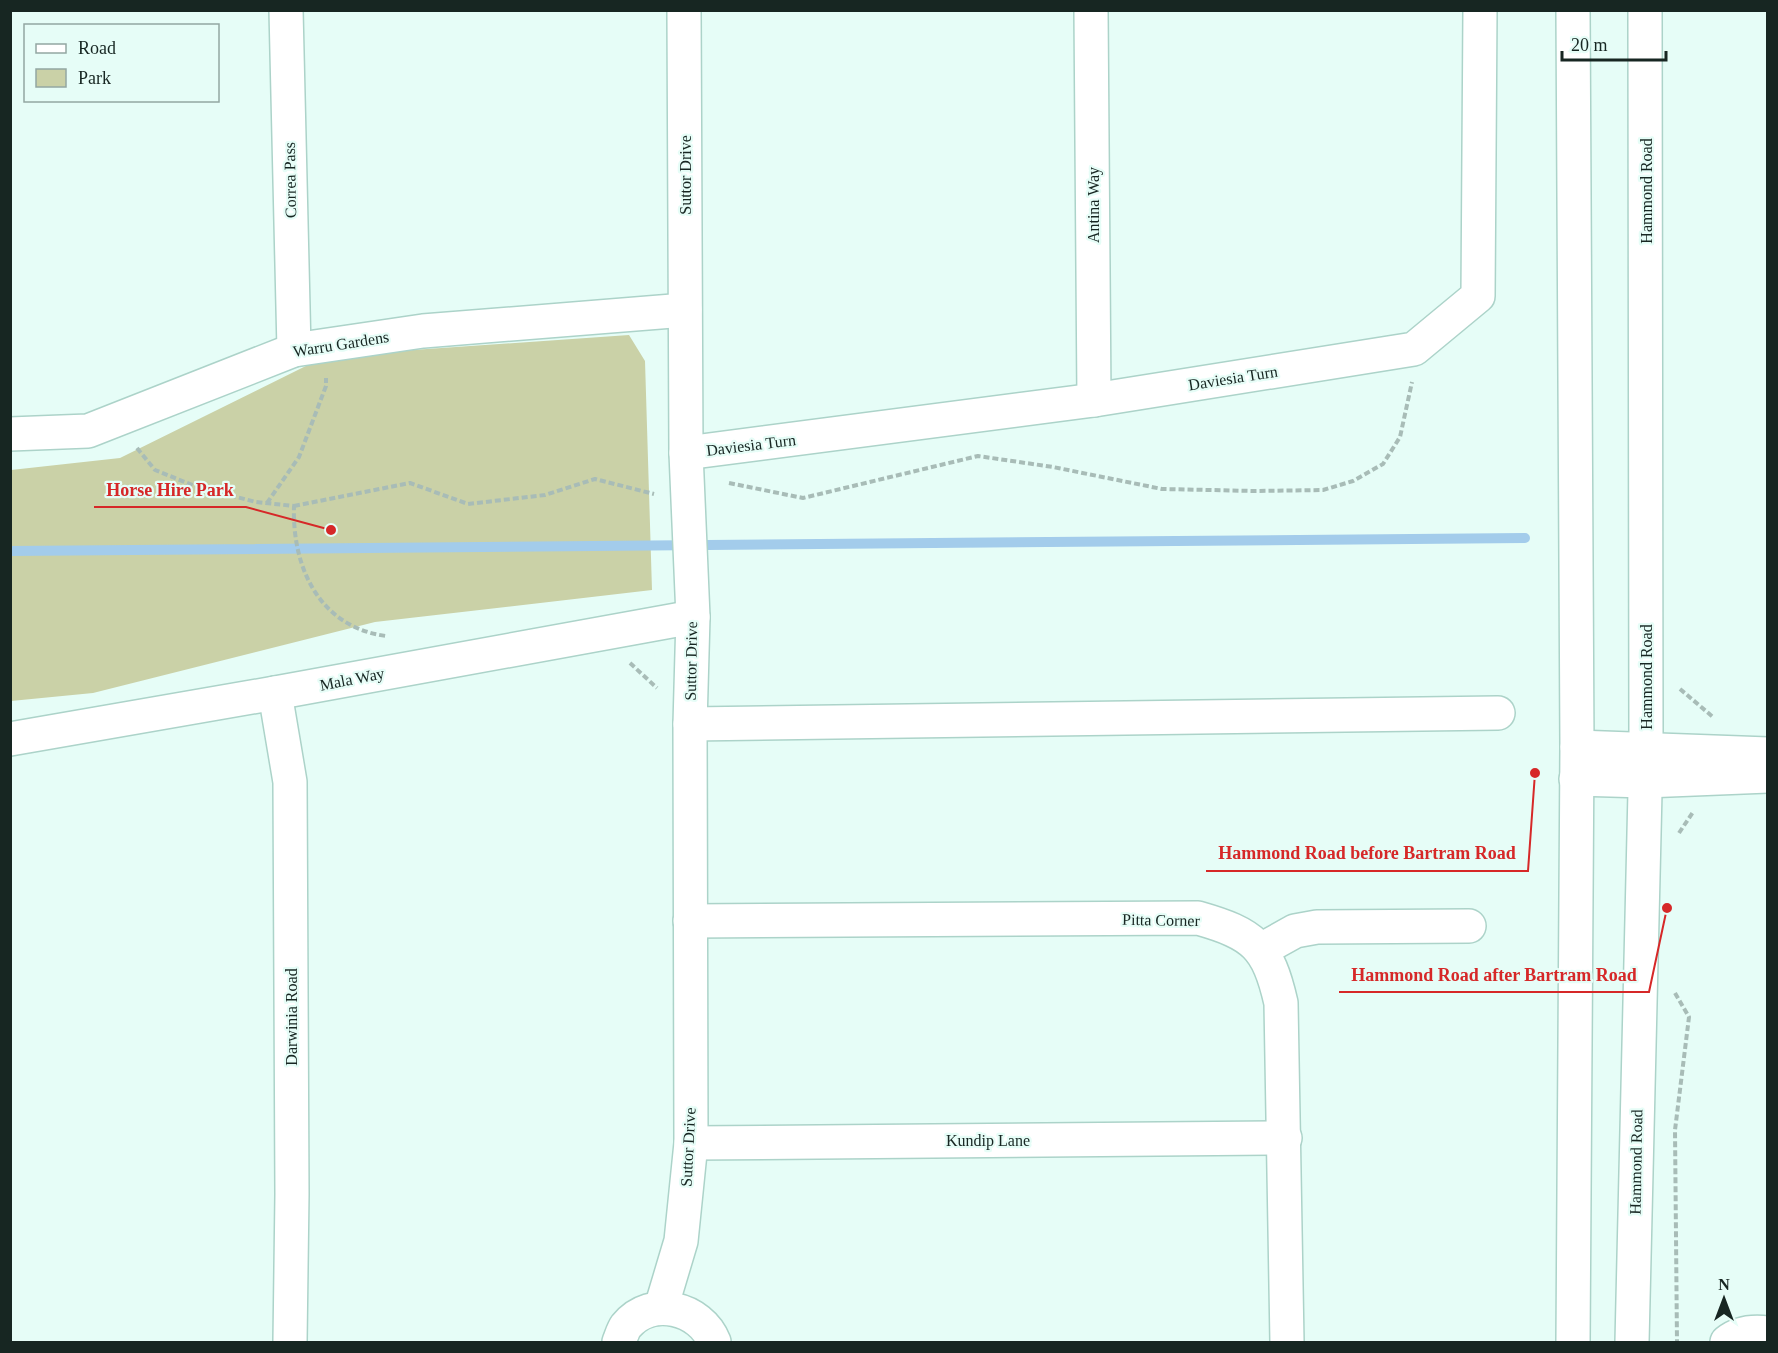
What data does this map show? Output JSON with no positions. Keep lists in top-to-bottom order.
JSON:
{
  "streets": {
    "street": [
      "Suttor Drive",
      "Correa Pass",
      "Hammond Road",
      "Antina Way",
      "Warru Gardens",
      "Daviesia Turn",
      "Mala Way",
      "Pitta Corner",
      "Darwinia Road",
      "Kundip Lane"
    ]
  },
  "crossings": [
    ["Suttor Drive", "Warru Gardens"],
    ["Suttor Drive", "Daviesia Turn"],
    ["Suttor Drive", "Mala Way"],
    ["Suttor Drive", "Pitta Corner"],
    ["Suttor Drive", "Kundip Lane"],
    ["Correa Pass", "Warru Gardens"],
    ["Antina Way", "Daviesia Turn"],
    ["Mala Way", "Darwinia Road"],
    ["Pitta Corner", "Kundip Lane"]
  ],
  "places": ["Horse Hire Park", "Hammond Road before Bartram Road", "Hammond Road after Bartram Road"],
  "legend": ["Road", "Park"],
  "scale_bar": "20 m",
  "north": "top"
}
